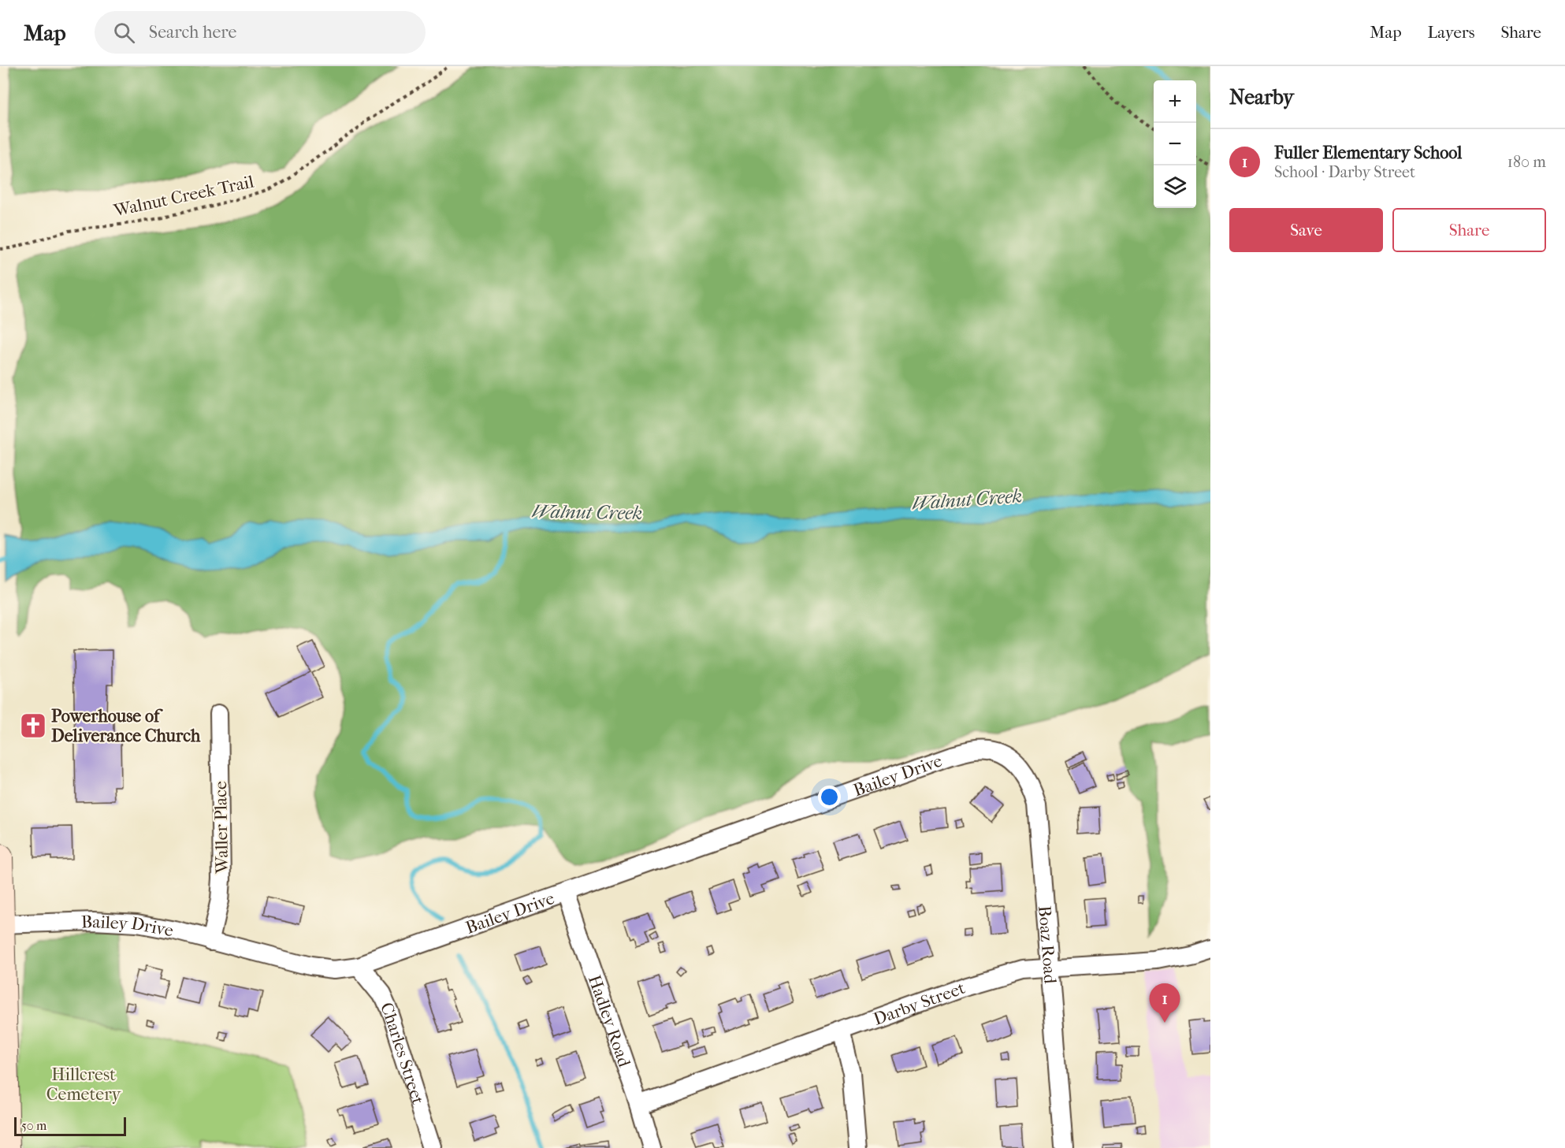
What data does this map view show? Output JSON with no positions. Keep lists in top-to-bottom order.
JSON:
{
  "streets": {
    "street": [
      "Bailey Drive",
      "Waller Place",
      "Boaz Road",
      "Darby Street",
      "Hadley Road",
      "Charles Street"
    ],
    "path": ["Walnut Creek Trail"]
  },
  "crossings": [
    ["Bailey Drive", "Waller Place"],
    ["Bailey Drive", "Boaz Road"],
    ["Bailey Drive", "Hadley Road"],
    ["Bailey Drive", "Charles Street"],
    ["Boaz Road", "Darby Street"],
    ["Darby Street", "Hadley Road"]
  ],
  "water": ["Walnut Creek"],
  "parks": ["Hillcrest Cemetery"],
  "places": {
    "church": ["Powerhouse of Deliverance Church"]
  },
  "scale_bar": "50 m",
  "page": {
    "header": "Map",
    "search": "Search here",
    "nav": ["Map", "Layers", "Share"],
    "heading": "Nearby",
    "map_buttons": ["+", "−"],
    "list": [
      {
        "mark": "1",
        "name": "Fuller Elementary School",
        "note": "School · Darby Street",
        "value": "180 m"
      }
    ],
    "buttons": ["Save", "Share"],
    "pins": "1",
    "scale": "50 m"
  }
}
